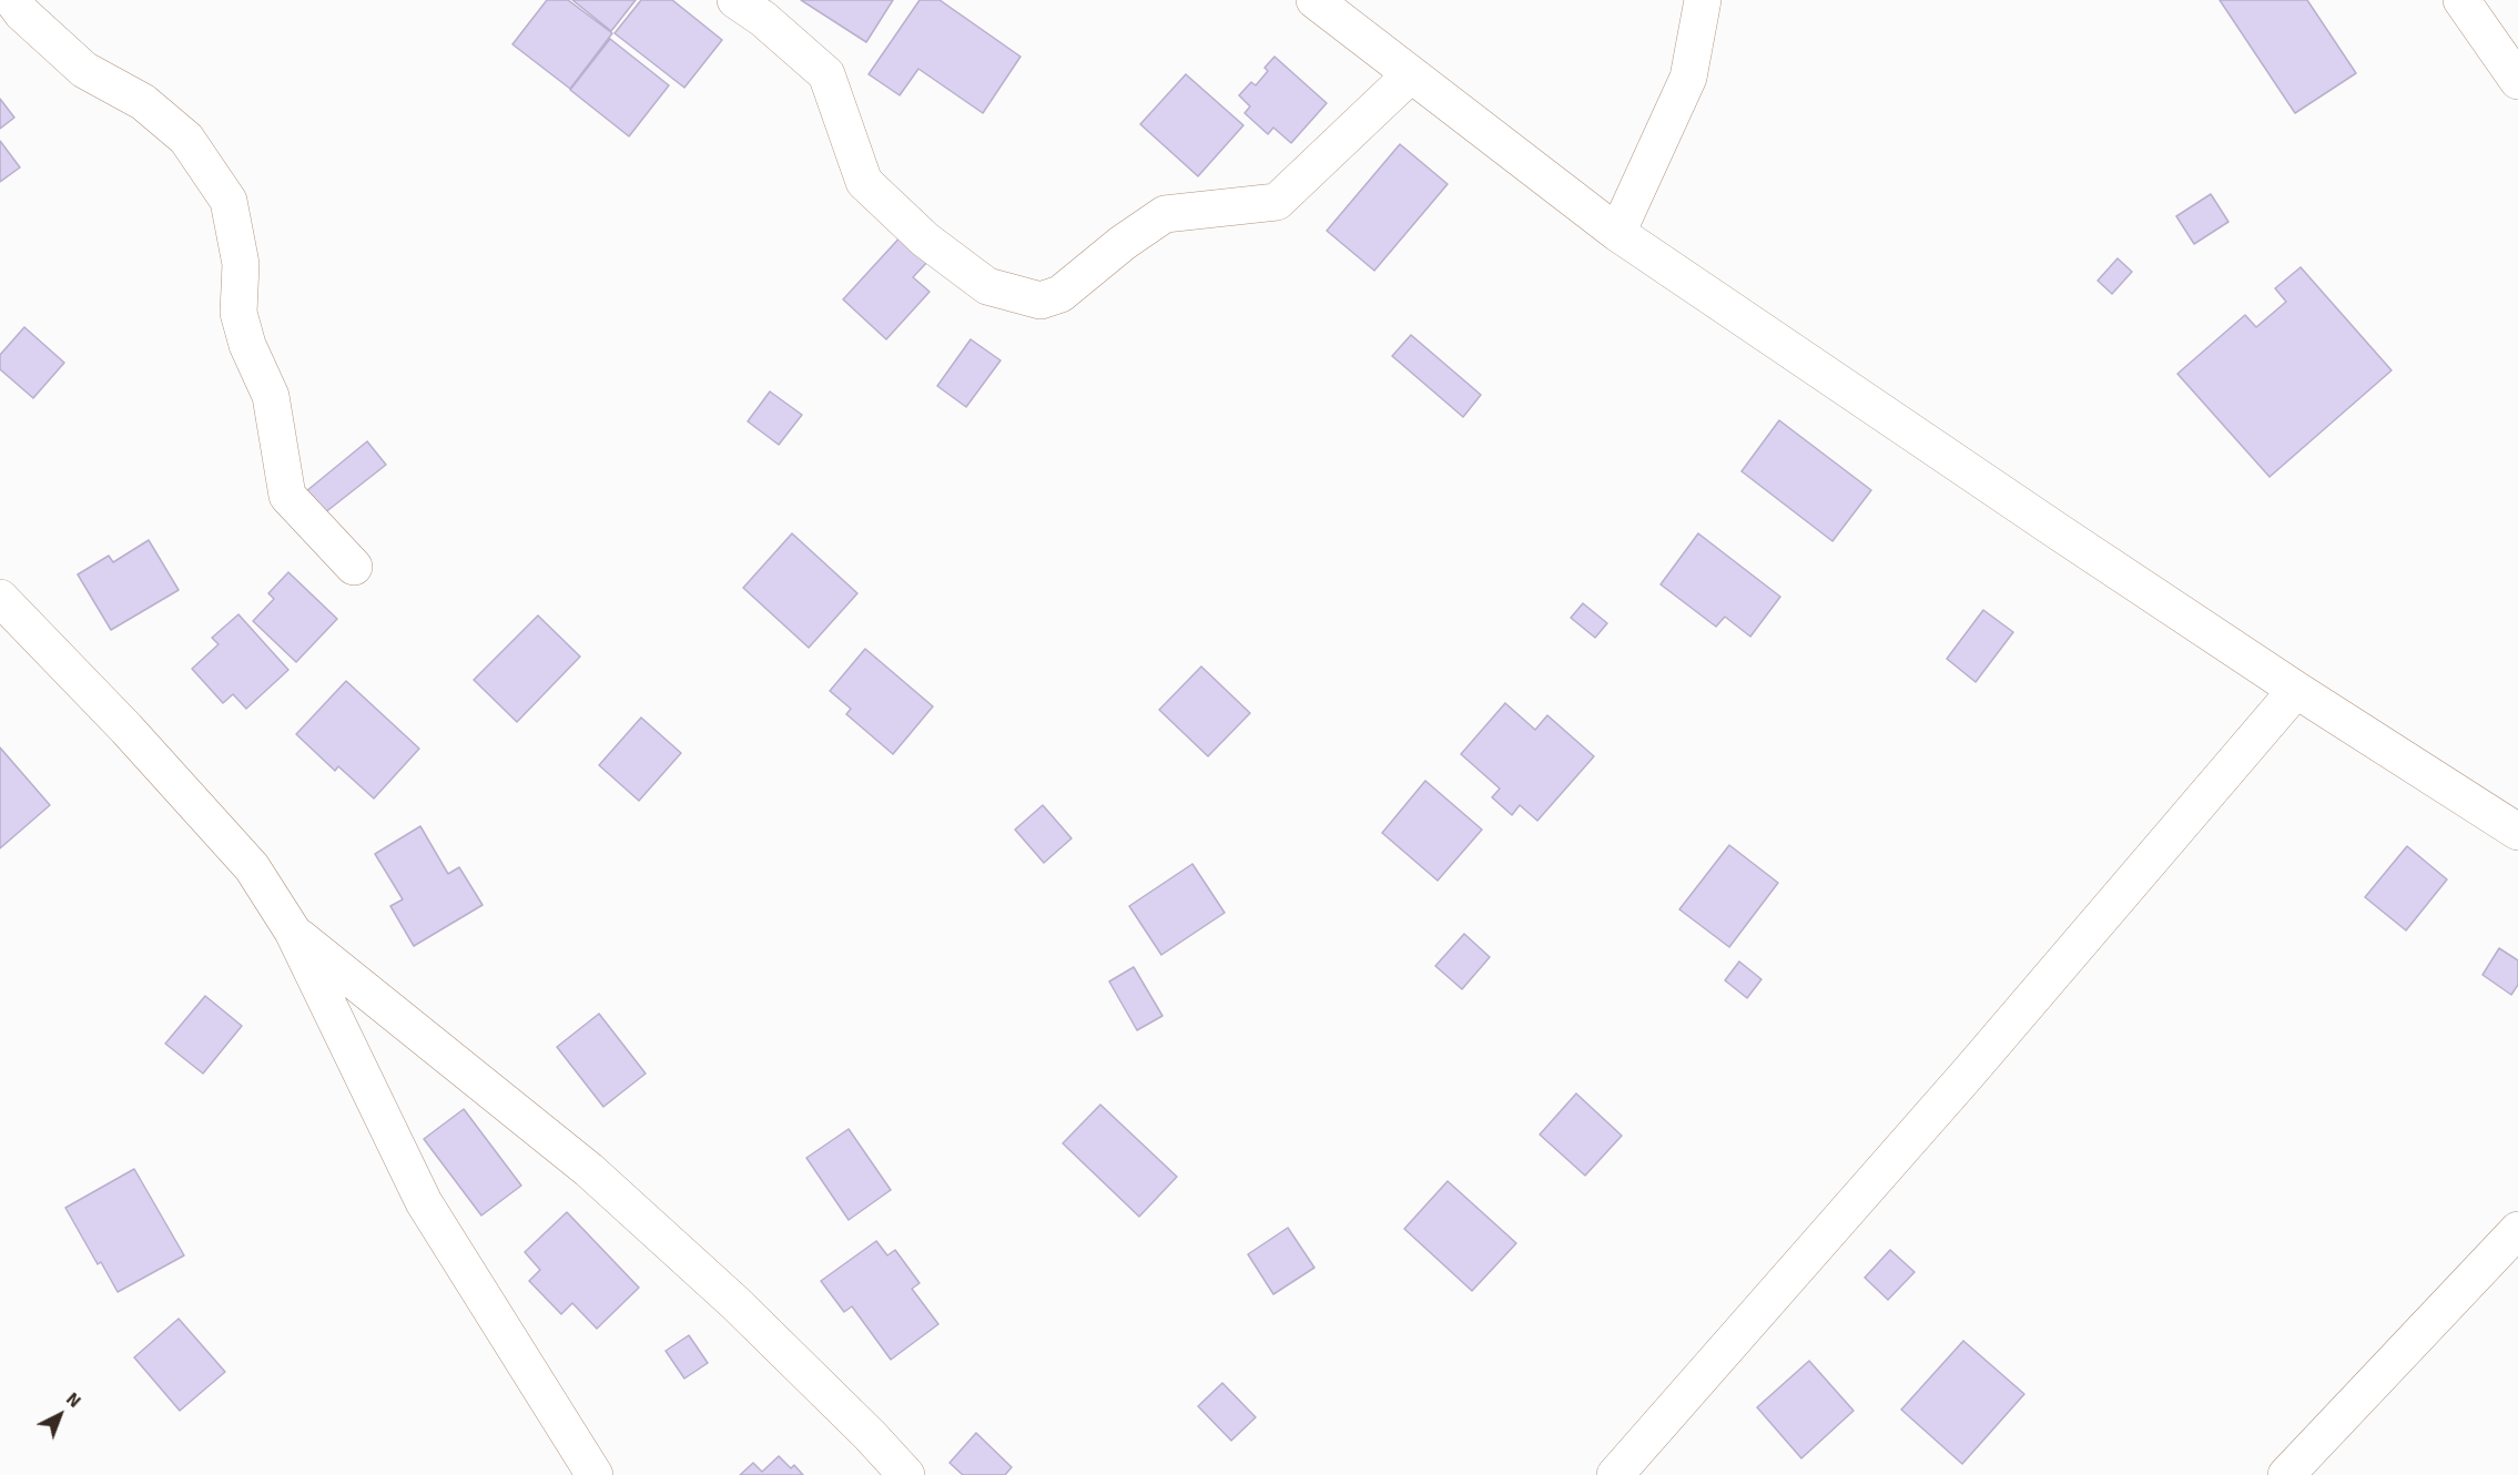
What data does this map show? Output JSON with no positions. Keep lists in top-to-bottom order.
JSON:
{
  "north": "top right"
}
